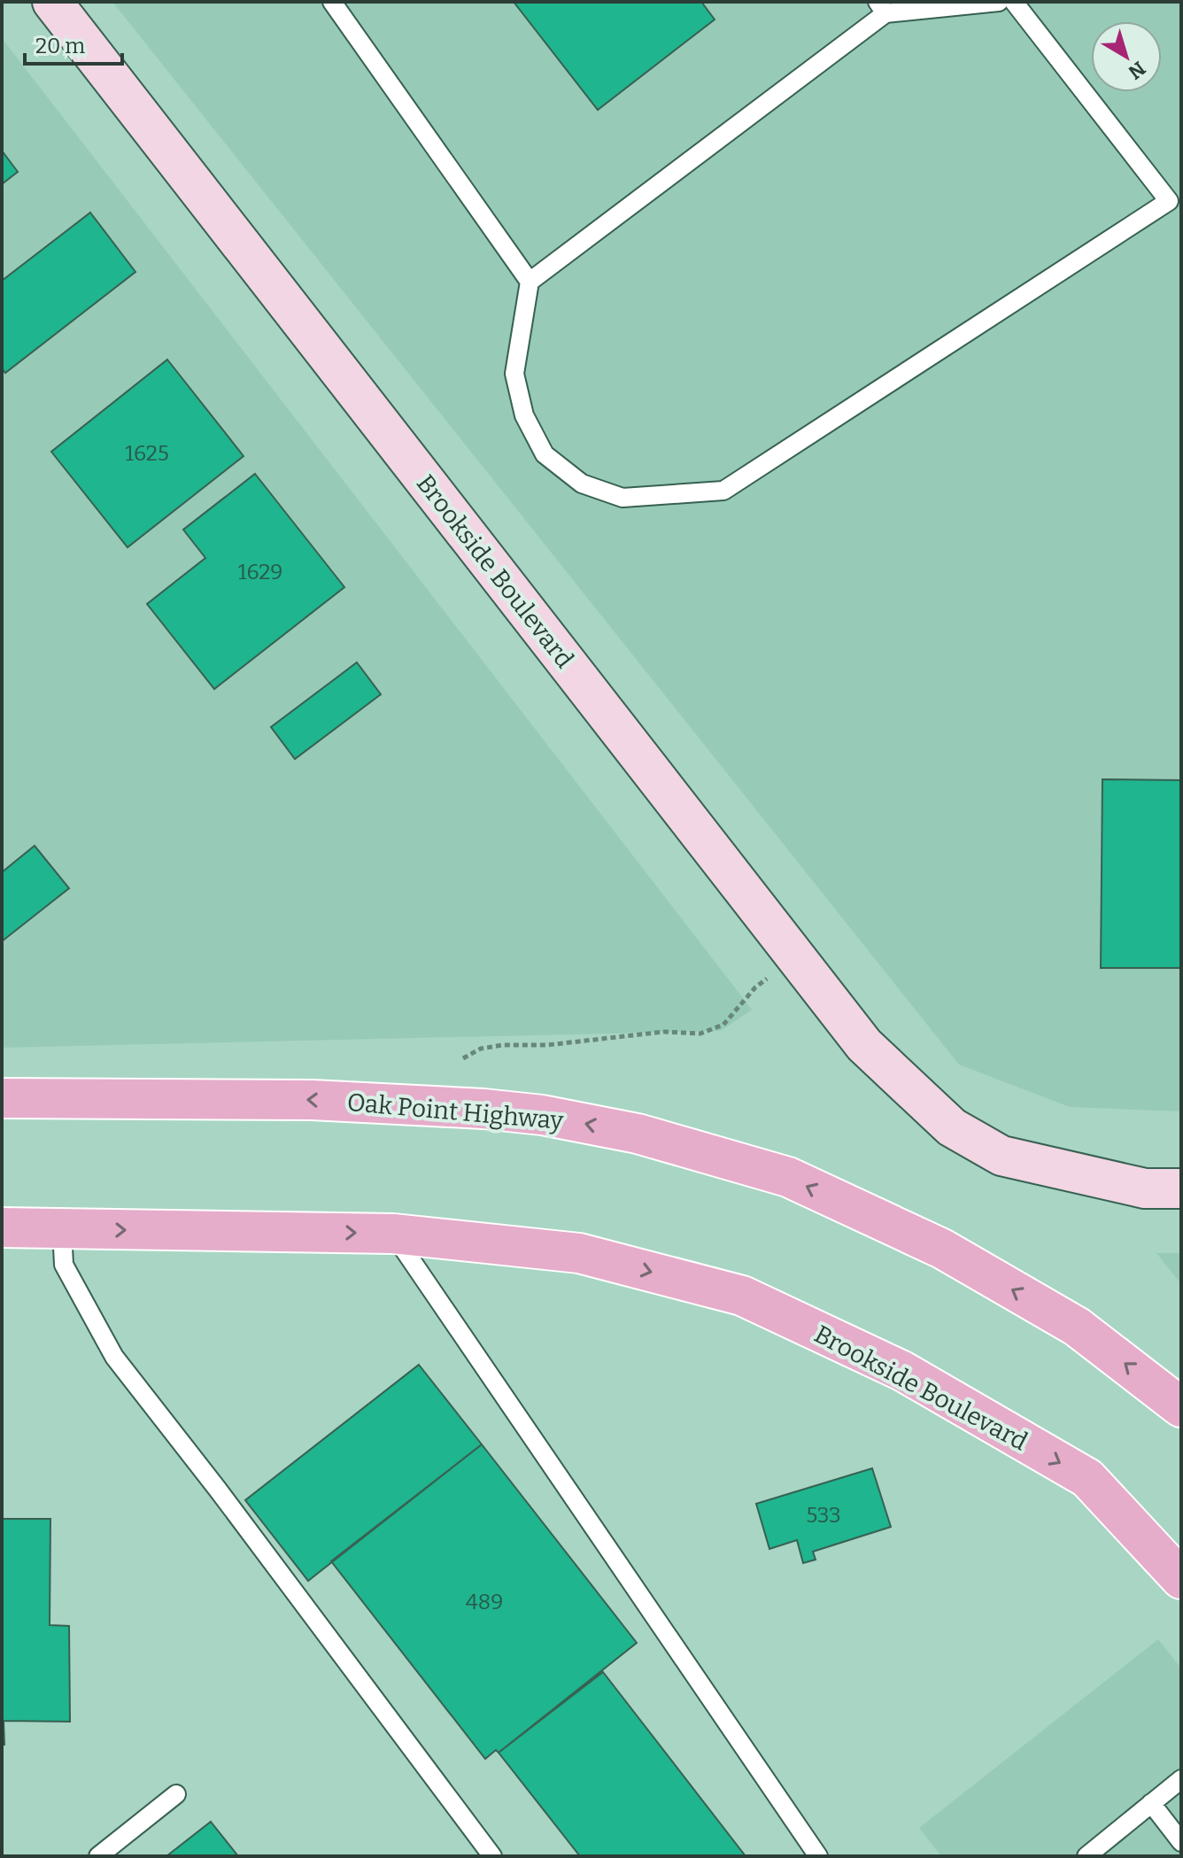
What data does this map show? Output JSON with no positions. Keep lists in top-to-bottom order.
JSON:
{
  "streets": {
    "main road": ["Brookside Boulevard", "Oak Point Highway"]
  },
  "house_numbers": [
    "1625",
    "1629",
    "533",
    "489"
  ],
  "scale_bar": "20 m",
  "north": "bottom right"
}
